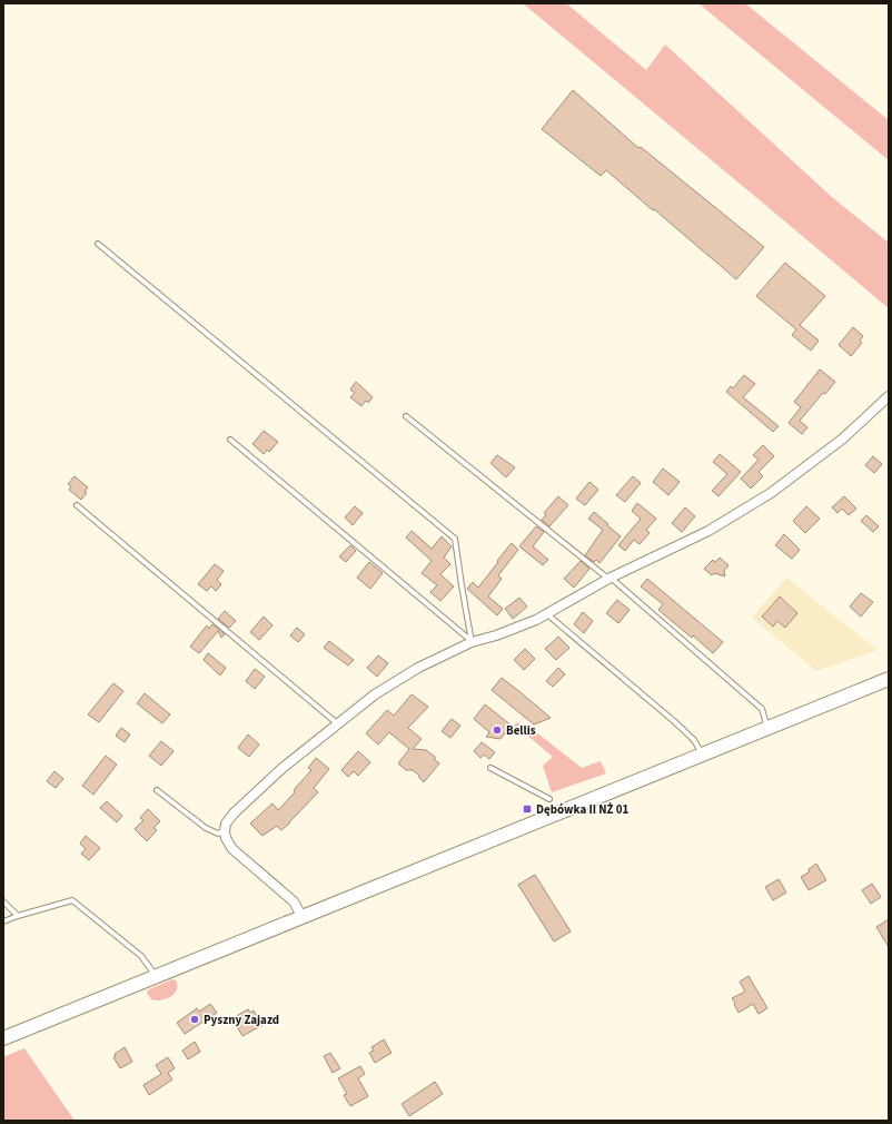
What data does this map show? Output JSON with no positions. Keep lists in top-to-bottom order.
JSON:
{
  "places": {
    "other": ["Bellis", "Pyszny Zajazd"],
    "transit": ["Dębówka II NŻ 01"]
  }
}
